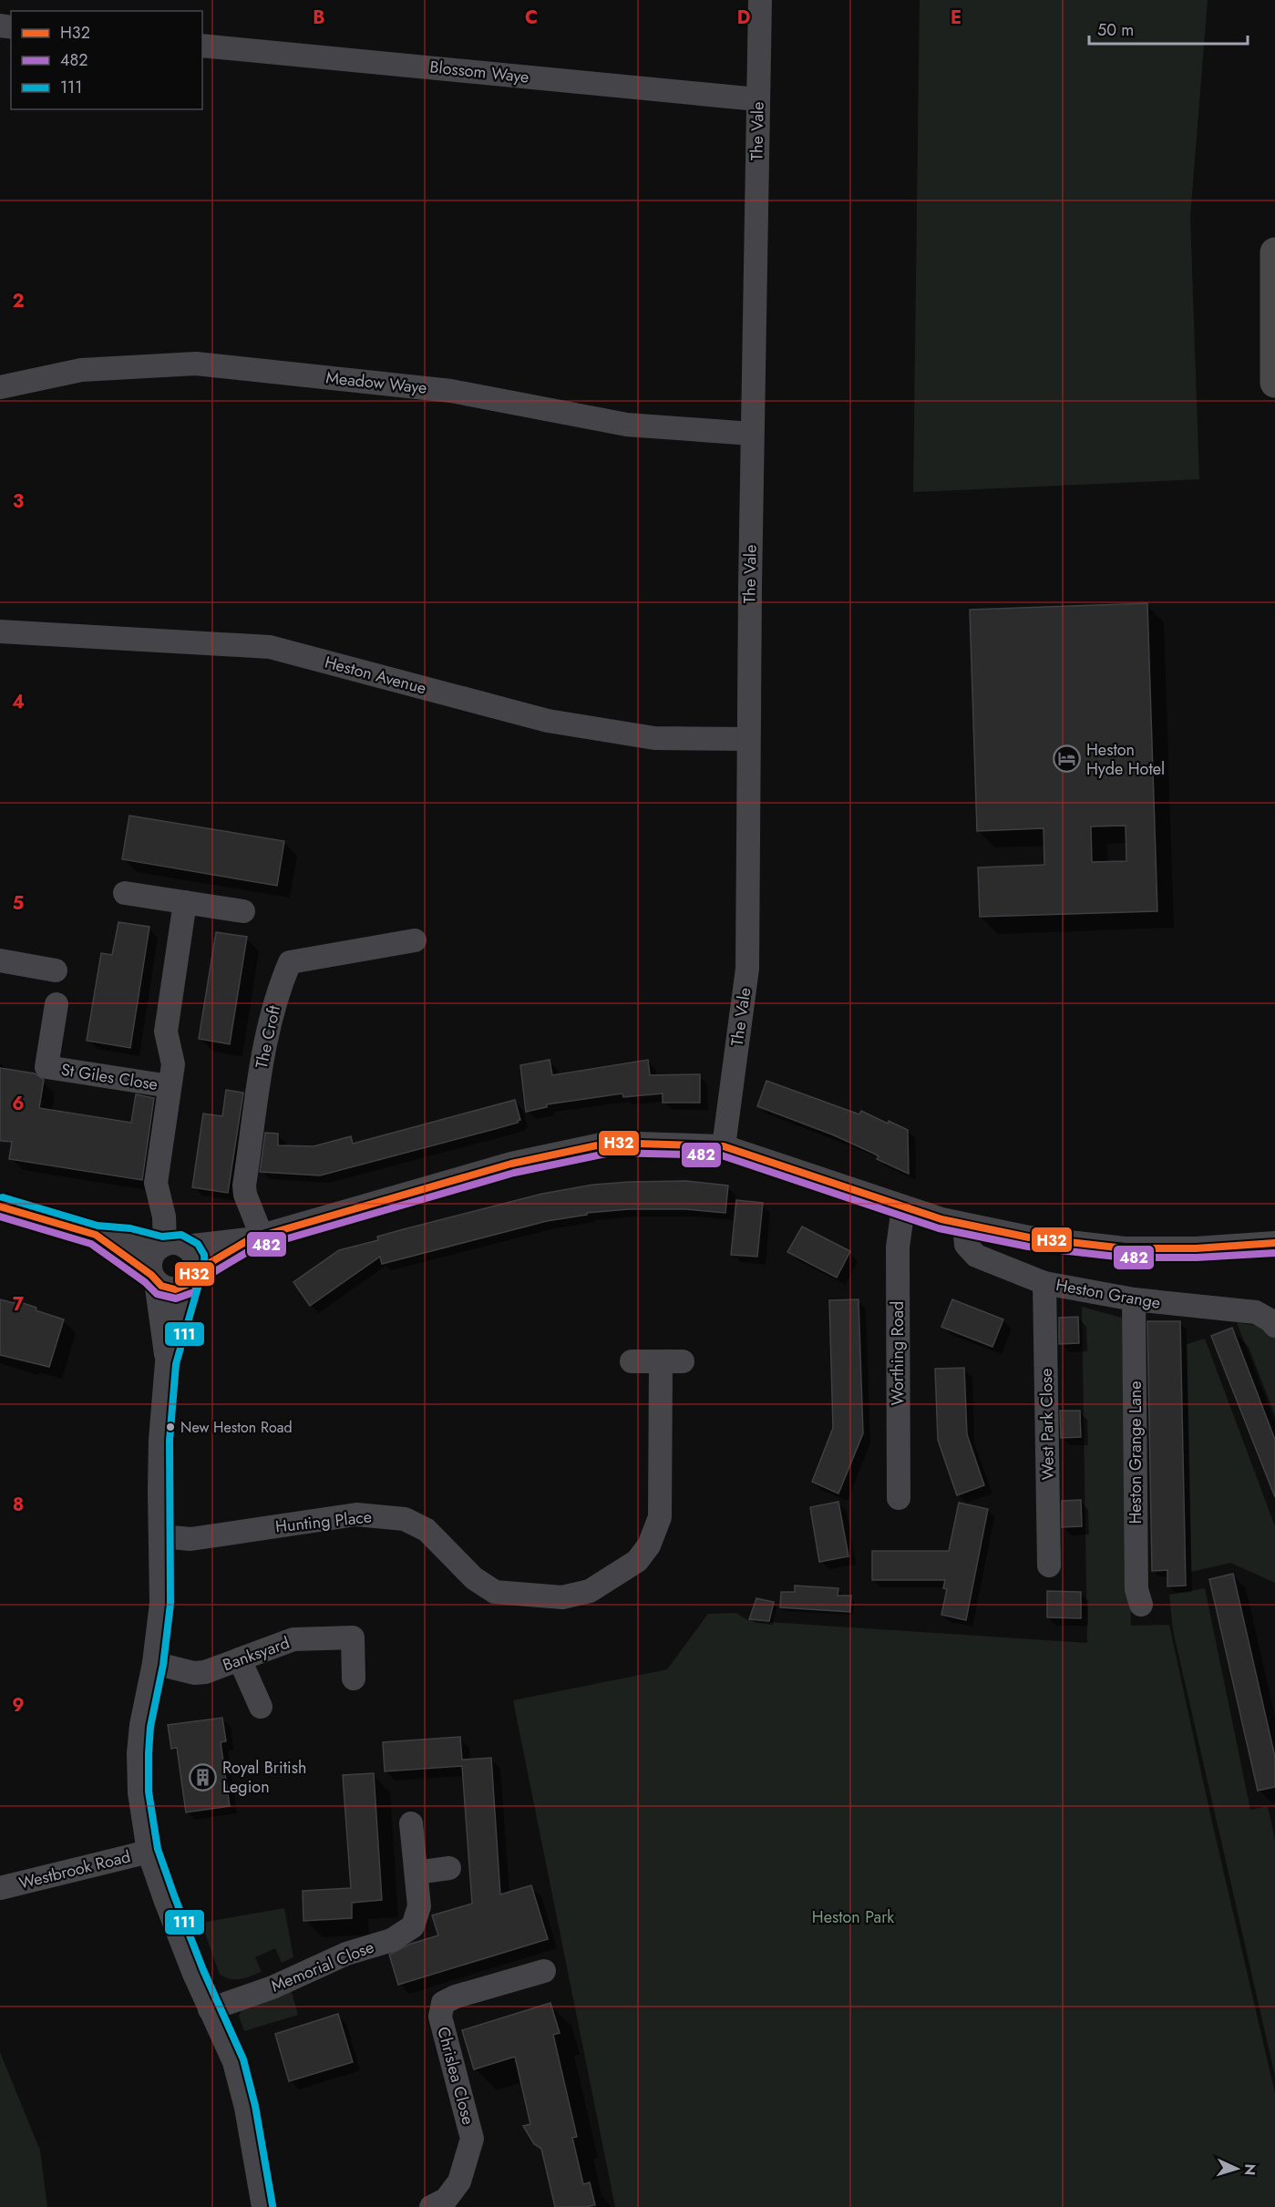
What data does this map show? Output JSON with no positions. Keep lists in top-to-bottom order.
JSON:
{
  "streets": {
    "street": [
      "Blossom Waye",
      "The Vale",
      "Meadow Waye",
      "Heston Avenue",
      "The Croft",
      "St Giles Close",
      "Heston Grange",
      "Worthing Road",
      "West Park Close",
      "Heston Grange Lane",
      "Hunting Place",
      "Banksyard",
      "Westbrook Road",
      "Memorial Close",
      "Chrislea Close"
    ]
  },
  "crossings": [
    ["Blossom Waye", "The Vale"],
    ["The Vale", "Meadow Waye"],
    ["The Vale", "Heston Avenue"],
    ["Heston Grange", "West Park Close"],
    ["Heston Grange", "Heston Grange Lane"]
  ],
  "parks": ["Heston Park"],
  "places": {
    "hotel": ["Heston Hyde Hotel"],
    "other": ["New Heston Road"],
    "building": ["Royal British Legion"]
  },
  "lines": ["transit line H32", "transit line 482", "transit line 111"],
  "legend": ["H32", "482", "111"],
  "scale_bar": "50 m",
  "north": "right",
  "grid": {
    "columns": [
      "B",
      "C",
      "D",
      "E"
    ],
    "rows": [
      "2",
      "3",
      "4",
      "5",
      "6",
      "7",
      "8",
      "9"
    ]
  }
}
